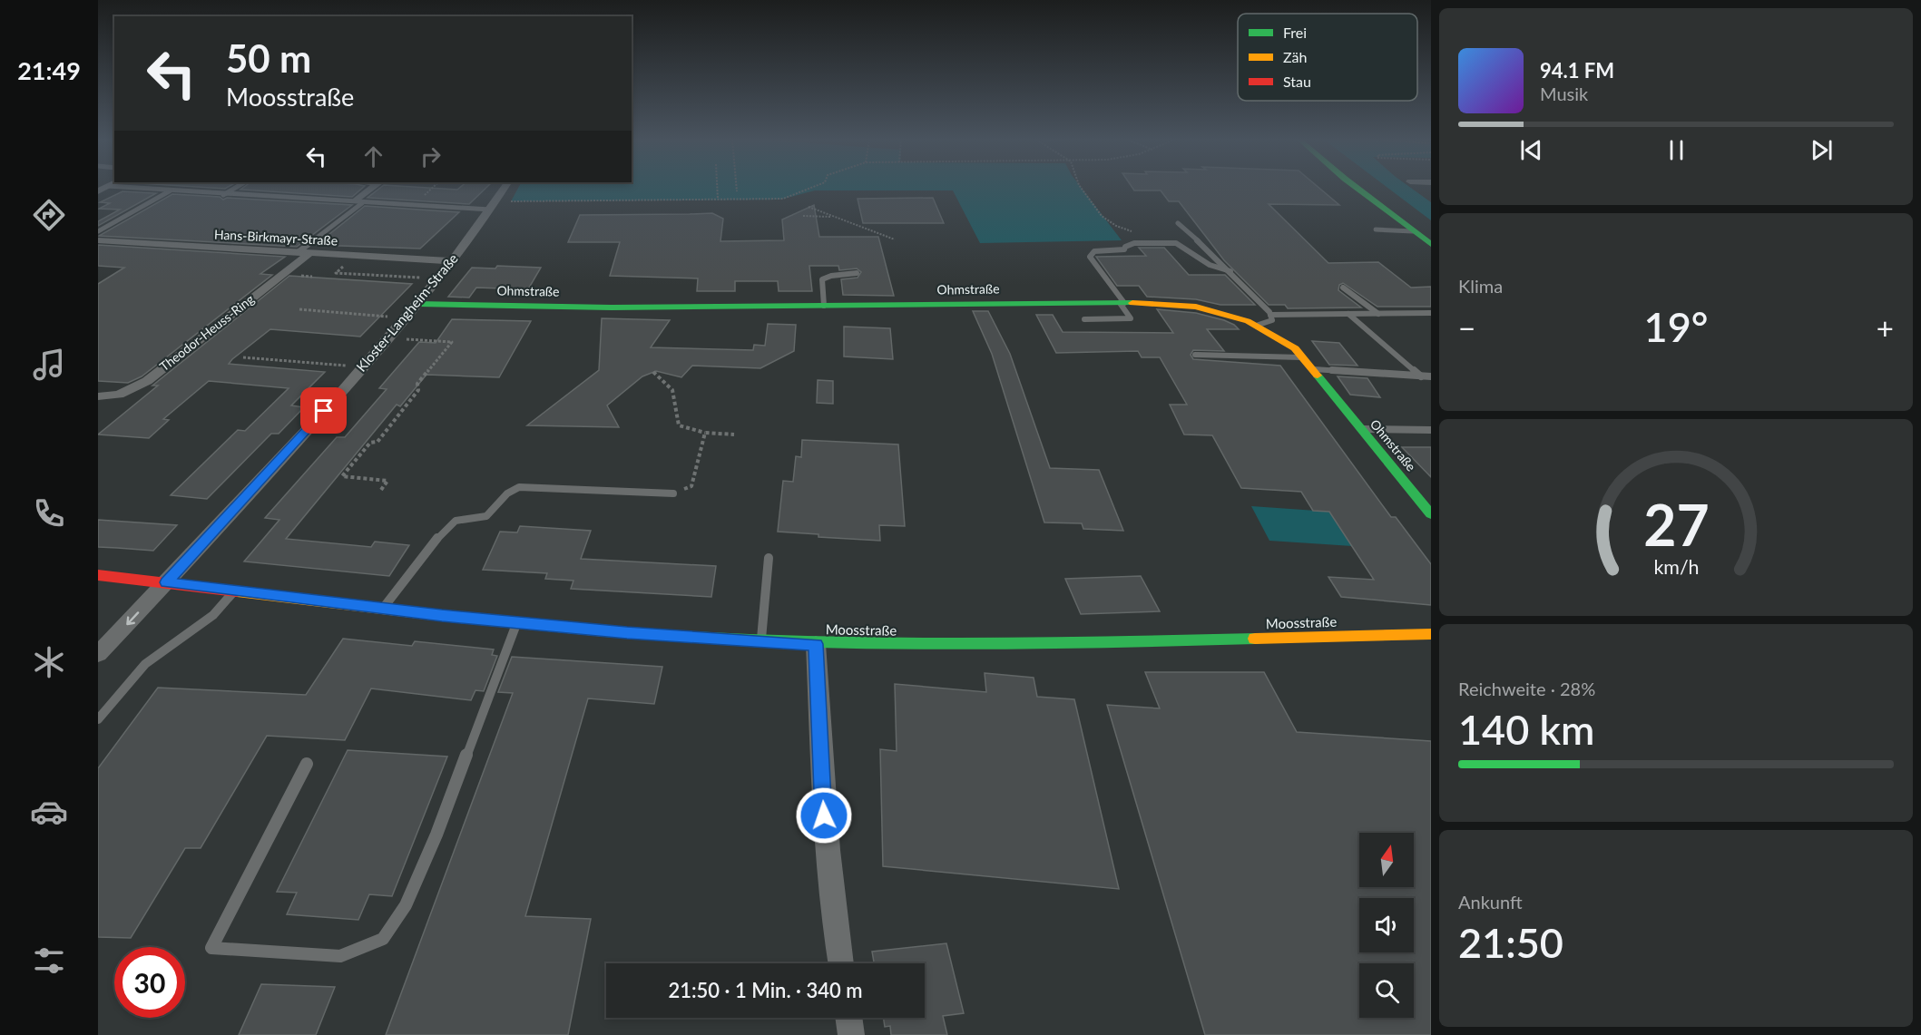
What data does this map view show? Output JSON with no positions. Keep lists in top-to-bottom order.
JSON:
{
  "streets": {
    "street": [
      "Hans-Birkmayr-Straße",
      "Ohmstraße",
      "Kloster-Langheim-Straße",
      "Theodor-Heuss-Ring",
      "Moosstraße"
    ]
  },
  "crossings": [
    ["Hans-Birkmayr-Straße", "Kloster-Langheim-Straße"],
    ["Hans-Birkmayr-Straße", "Theodor-Heuss-Ring"],
    ["Ohmstraße", "Kloster-Langheim-Straße"],
    ["Kloster-Langheim-Straße", "Moosstraße"]
  ],
  "legend": ["Frei", "Zäh", "Stau"],
  "north": "top",
  "page": {
    "tabs": "21:49",
    "turn": ["50 m", "Moosstraße"],
    "song": ["94.1 FM", "Musik"],
    "tile": [
      "Klima",
      ["Reichweite · 28%", "140 km"],
      ["Ankunft", "21:50"]
    ],
    "heat": ["−", "19°", "+"],
    "limit": "30",
    "trip": "21:50 · 1 Min. · 340 m",
    "gauge": ["27", "km/h"]
  }
}
